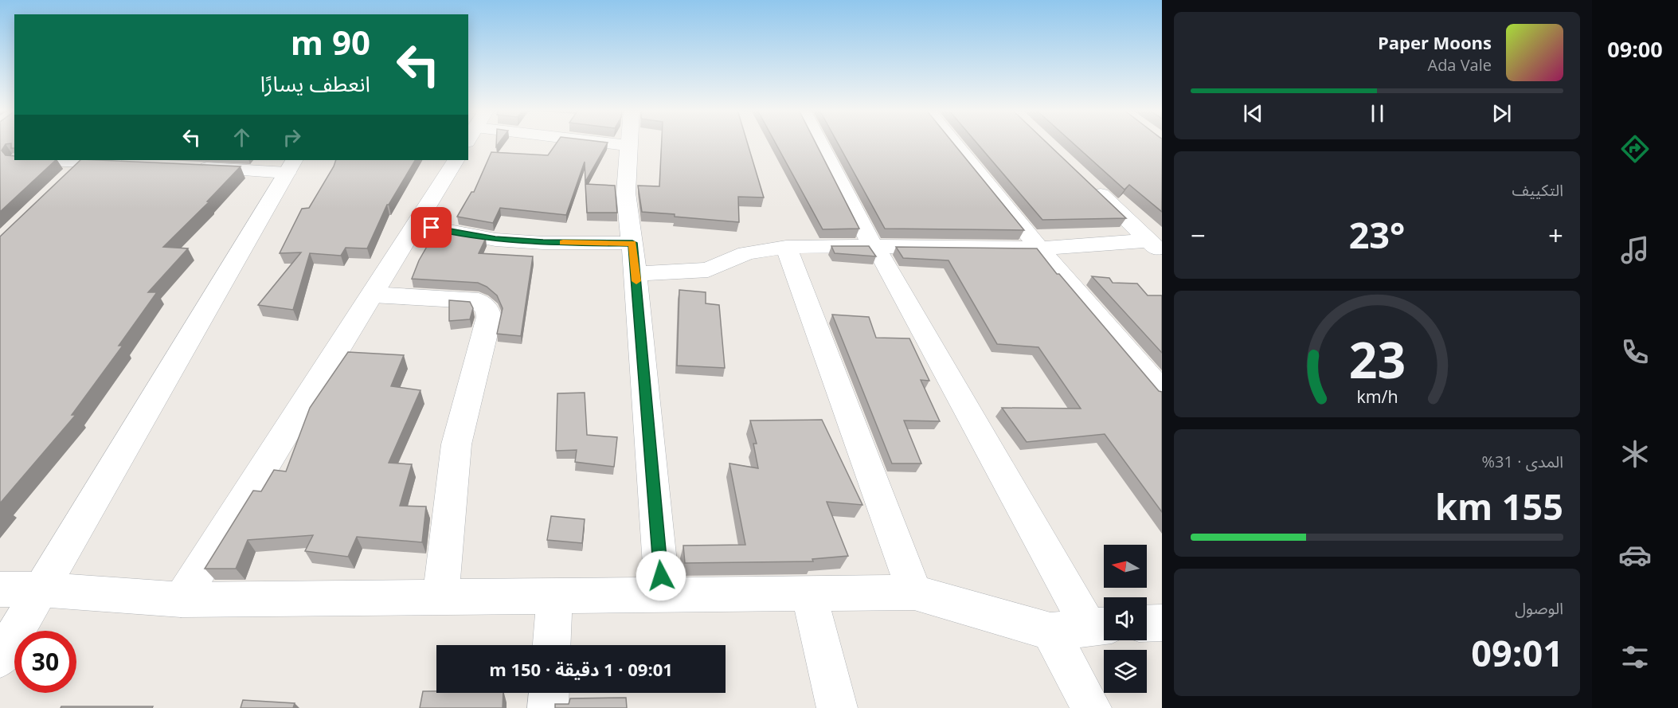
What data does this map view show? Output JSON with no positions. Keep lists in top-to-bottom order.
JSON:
{
  "north": "left",
  "page": {
    "tabs": "09:00",
    "turn": ["90 m", "انعطف يسارًا"],
    "song": ["Paper Moons", "Ada Vale"],
    "tile": [
      "التكييف",
      ["المدى · 31%", "155 km"],
      ["الوصول", "09:01"]
    ],
    "heat": ["−", "23°", "+"],
    "limit": "30",
    "trip": "09:01 · 1 دقيقة · 150 m",
    "gauge": ["23", "km/h"]
  }
}
